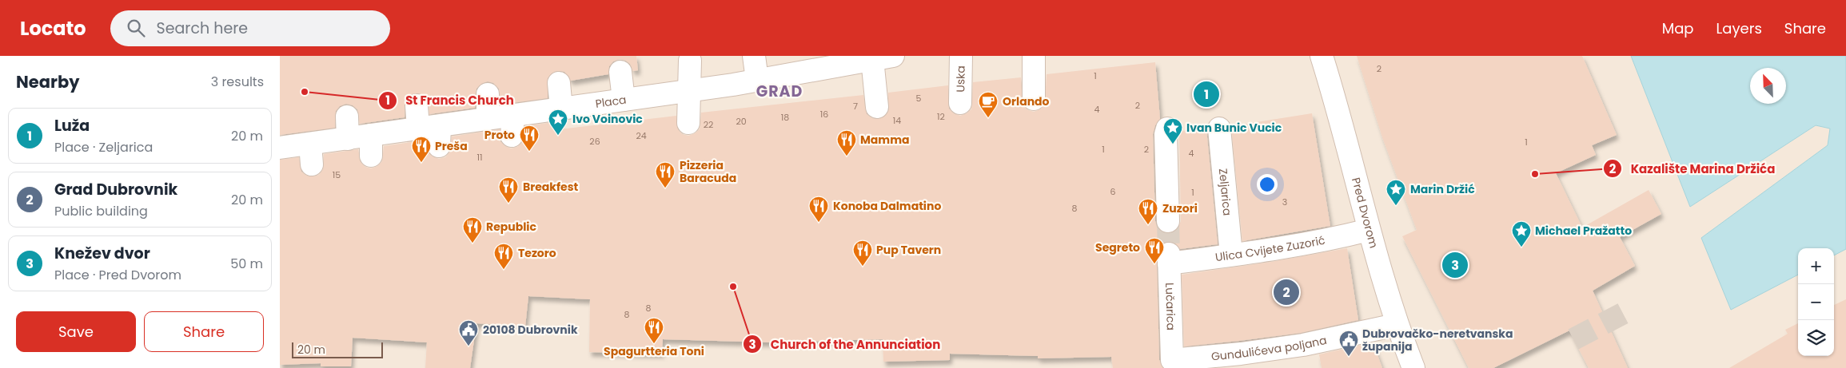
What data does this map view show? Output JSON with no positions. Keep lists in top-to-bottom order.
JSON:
{
  "streets": {
    "street": [
      "Uska",
      "Placa",
      "Zeljarica",
      "Pred Dvorom",
      "Ulica Cvijete Zuzorić",
      "Lučarica",
      "Gundulićeva poljana"
    ]
  },
  "crossings": [
    ["Zeljarica", "Ulica Cvijete Zuzorić"],
    ["Pred Dvorom", "Ulica Cvijete Zuzorić"],
    ["Pred Dvorom", "Gundulićeva poljana"],
    ["Ulica Cvijete Zuzorić", "Lučarica"],
    ["Lučarica", "Gundulićeva poljana"]
  ],
  "districts": ["GRAD"],
  "places": {
    "other": ["St Francis Church", "Kazalište Marina Držića", "Church of the Annunciation"],
    "cafe": ["Orlando"],
    "place": [
      "Ivo Voinovic",
      "Ivan Bunic Vucic",
      "Marin Držić",
      "Michael Pražatto"
    ],
    "restaurant": [
      "Proto",
      "Mamma",
      "Preša",
      "Pizzeria Baracuda",
      "Breakfest",
      "Konoba Dalmatino",
      "Zuzori",
      "Republic",
      "Segreto",
      "Pup Tavern",
      "Tezoro",
      "Spagurtteria Toni"
    ],
    "public building": ["20108 Dubrovnik", "Dubrovačko-neretvanska županija"]
  },
  "house_numbers": [
    "2",
    "1",
    "5",
    "2",
    "7",
    "4",
    "16",
    "12",
    "18",
    "14",
    "20",
    "22",
    "24",
    "26",
    "1",
    "1",
    "2",
    "4",
    "11",
    "15",
    "6",
    "1",
    "3",
    "8",
    "8",
    "8"
  ],
  "scale_bar": "20 m",
  "north": "top left",
  "page": {
    "header": "Locato",
    "search": "Search here",
    "nav": ["Map", "Layers", "Share"],
    "heading": ["Nearby", "3 results"],
    "pins": ["1", "3", "2"],
    "list": [
      {
        "mark": "1",
        "name": "Luža",
        "note": "Place · Zeljarica",
        "value": "20 m"
      },
      {
        "mark": "2",
        "name": "Grad Dubrovnik",
        "note": "Public building",
        "value": "20 m"
      },
      {
        "mark": "3",
        "name": "Knežev dvor",
        "note": "Place · Pred Dvorom",
        "value": "50 m"
      }
    ],
    "map_buttons": ["+", "−"],
    "buttons": ["Save", "Share"],
    "scale": "20 m"
  }
}
